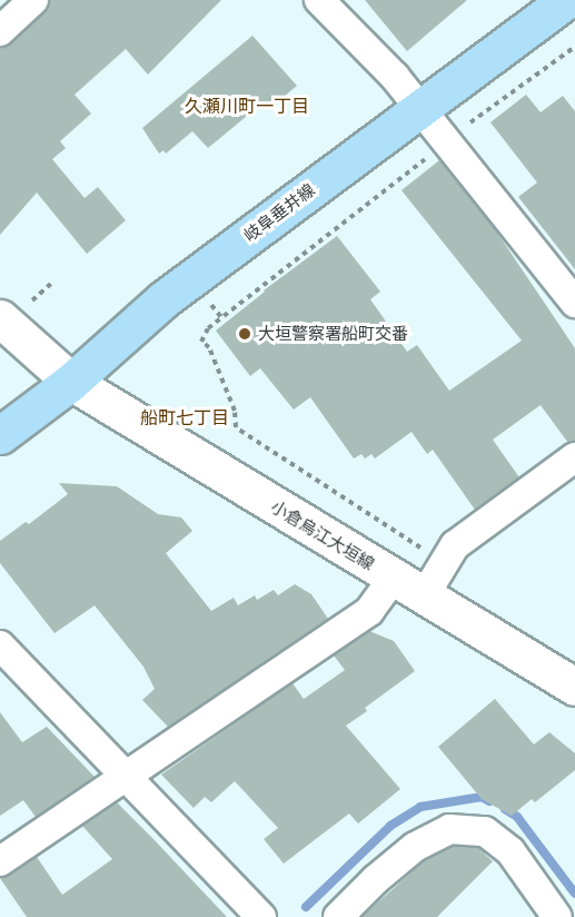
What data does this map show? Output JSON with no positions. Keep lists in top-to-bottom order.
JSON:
{
  "streets": {
    "main road": ["岐阜垂井線", "小倉烏江大垣線"]
  },
  "crossings": [
    ["岐阜垂井線", "小倉烏江大垣線"]
  ],
  "districts": ["久瀬川町一丁目", "船町七丁目"],
  "places": ["大垣警察署船町交番"]
}
